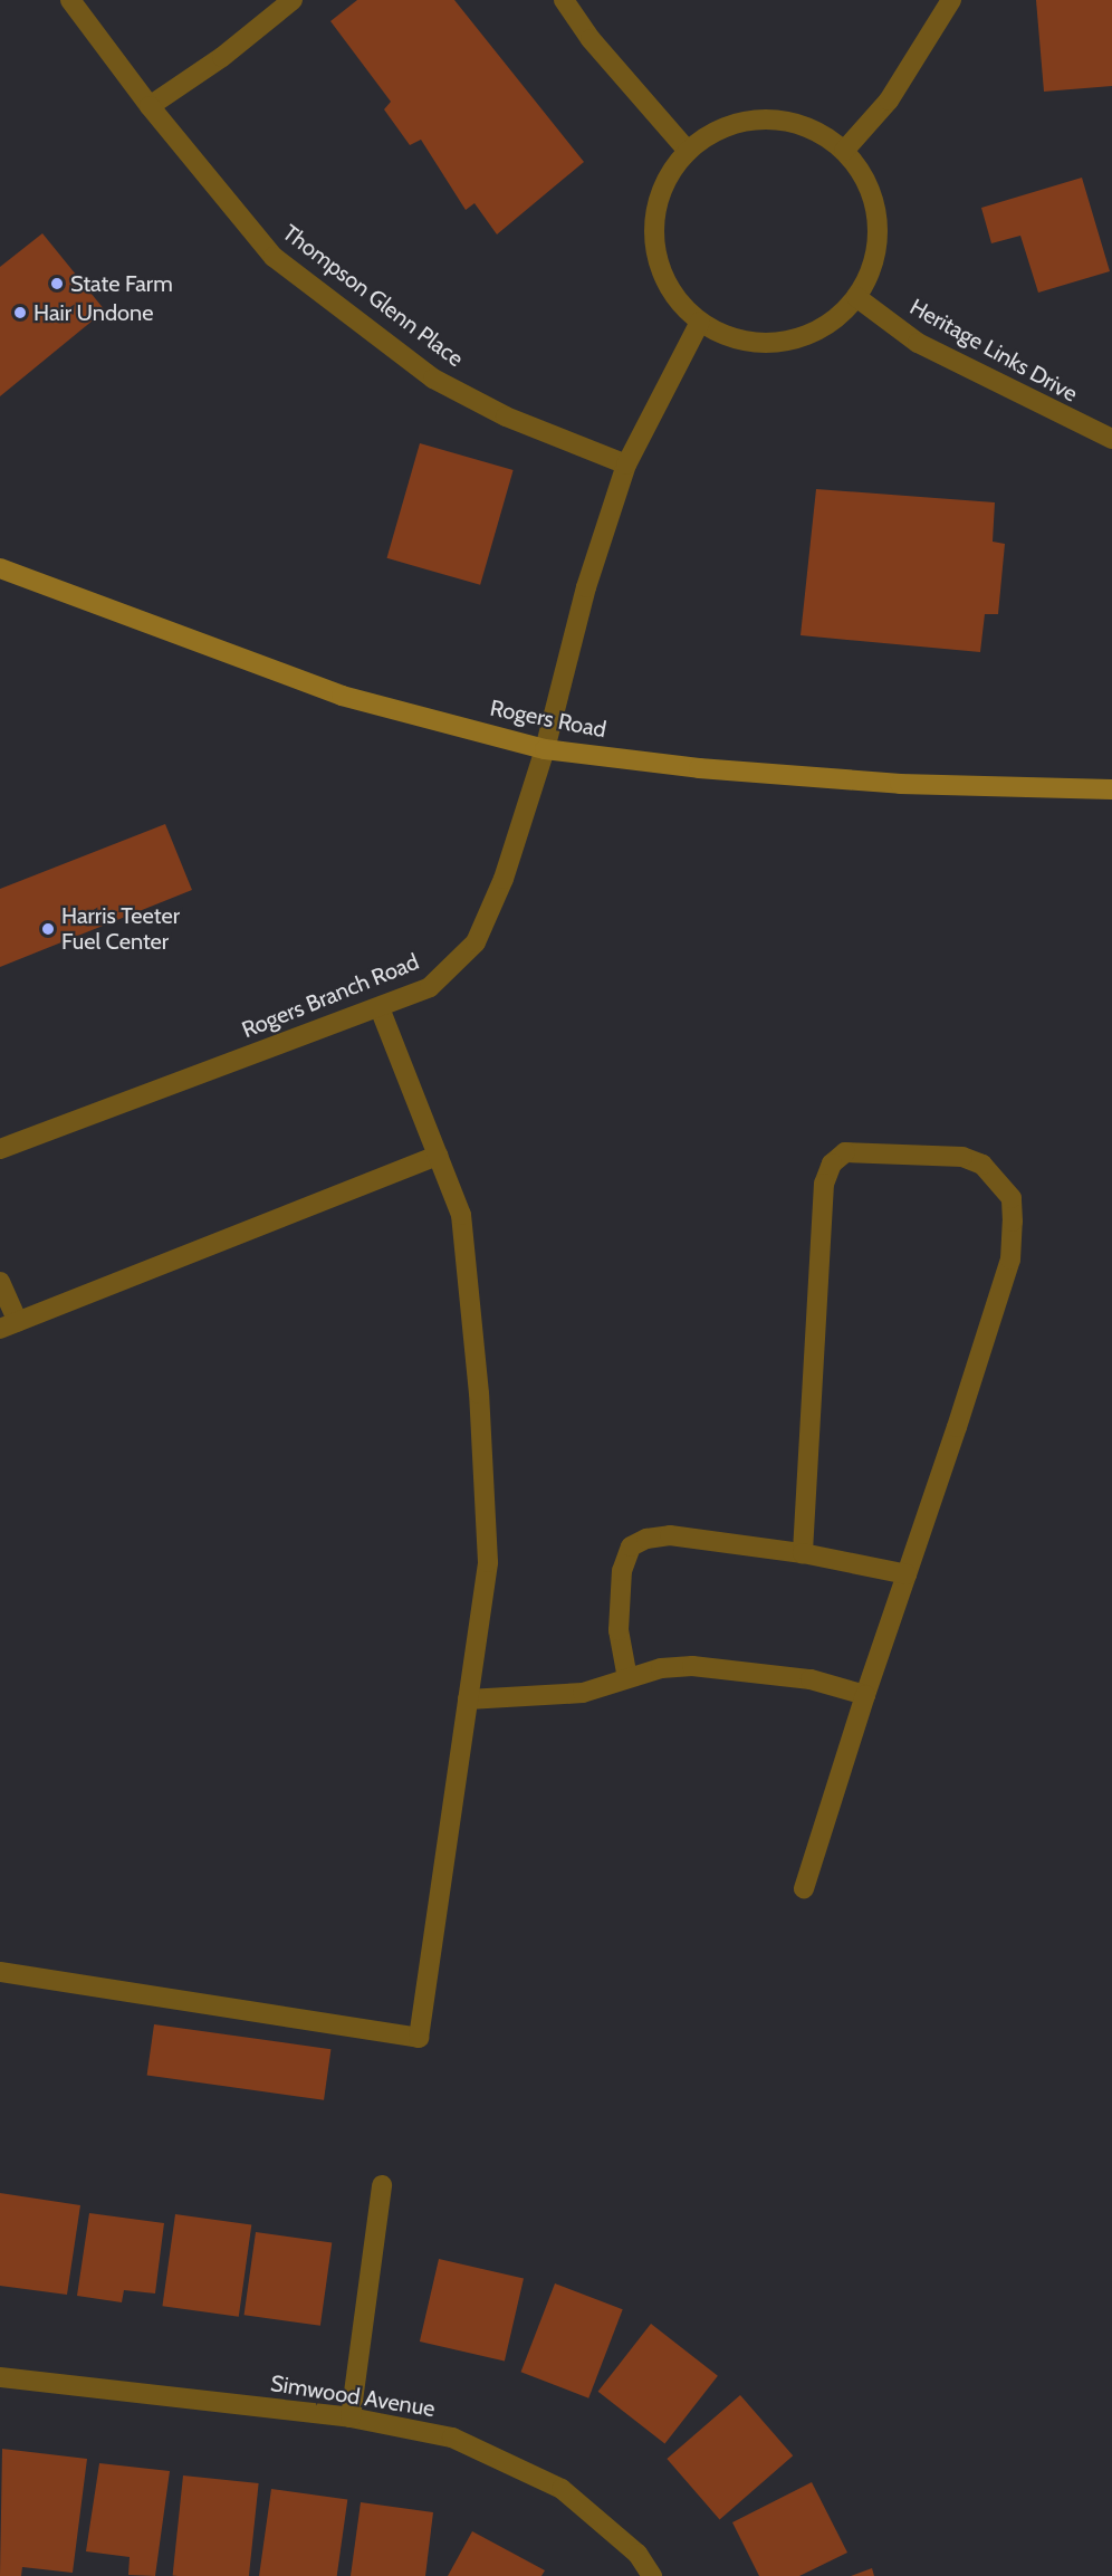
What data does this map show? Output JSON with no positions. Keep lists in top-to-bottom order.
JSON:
{
  "streets": {
    "main road": ["Rogers Road"],
    "street": [
      "Thompson Glenn Place",
      "Heritage Links Drive",
      "Rogers Branch Road",
      "Simwood Avenue"
    ]
  },
  "crossings": [
    ["Rogers Road", "Rogers Branch Road"]
  ],
  "places": ["State Farm", "Hair Undone", "Harris Teeter Fuel Center"]
}
